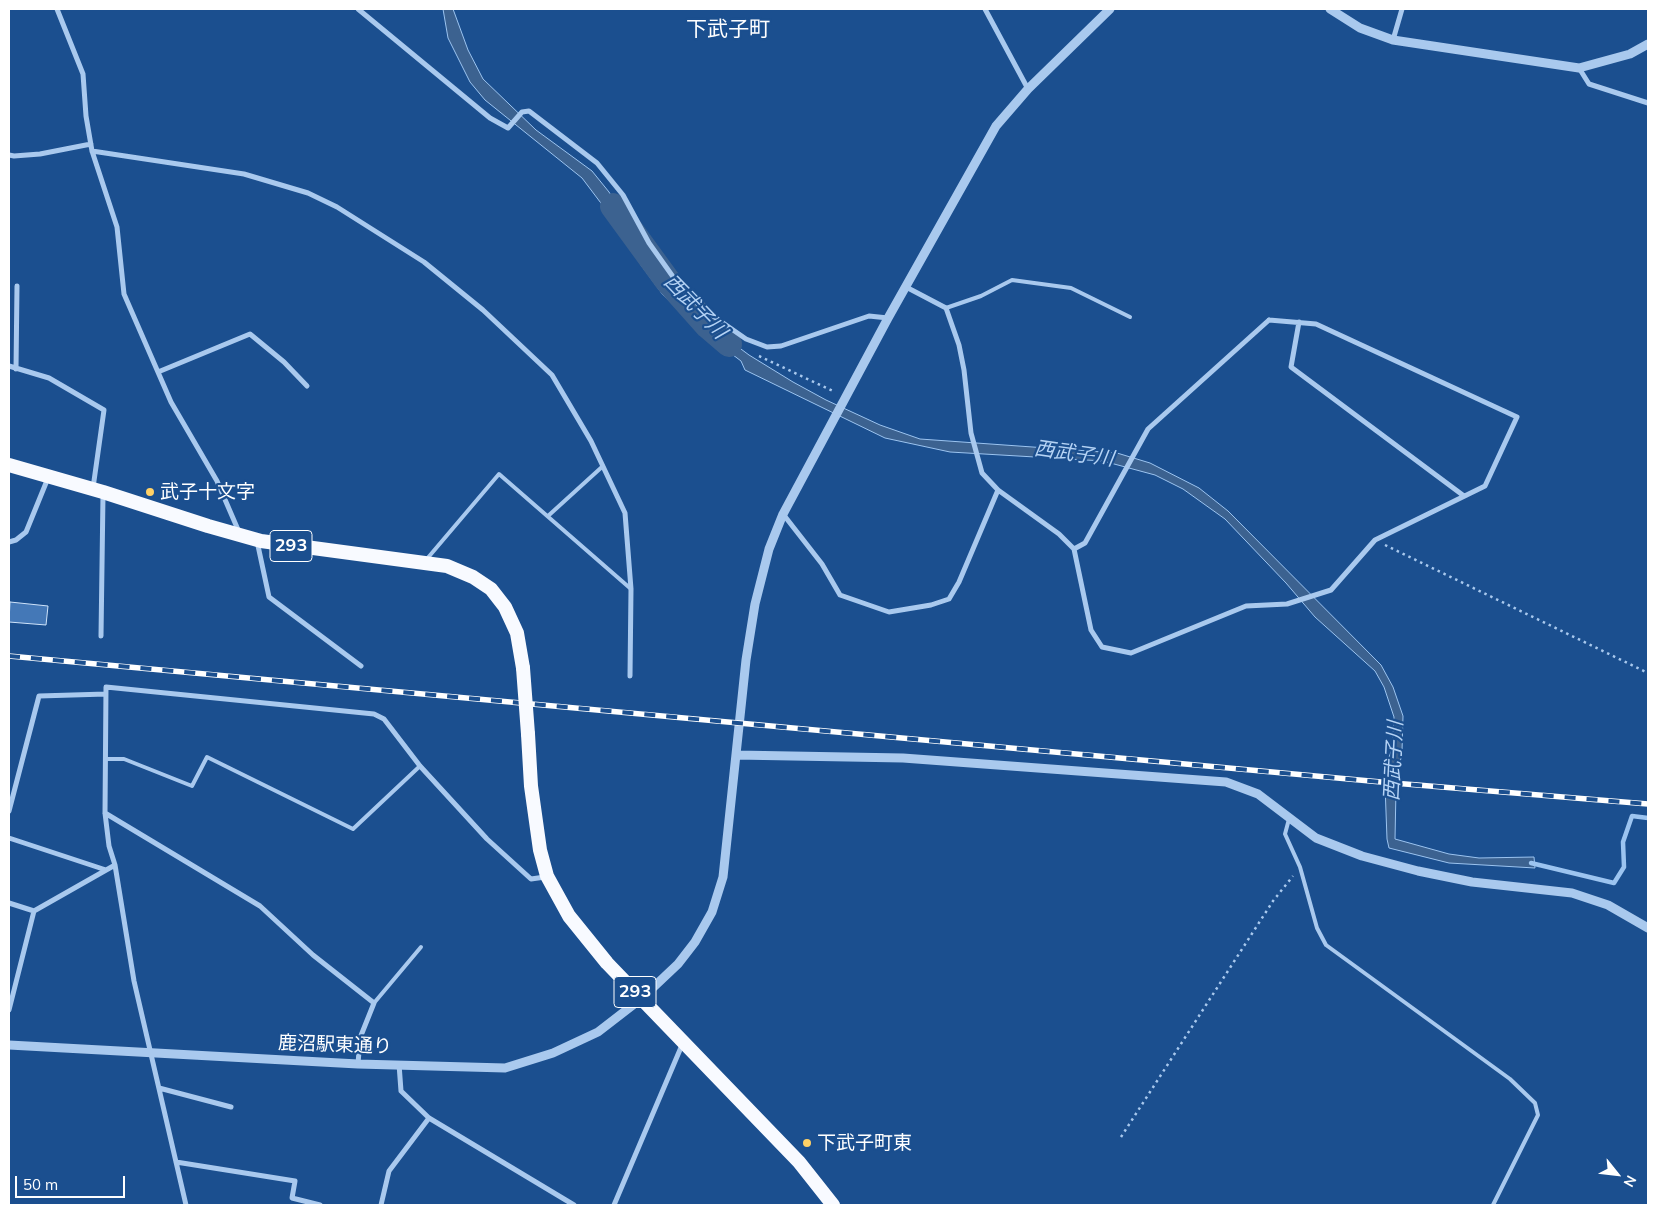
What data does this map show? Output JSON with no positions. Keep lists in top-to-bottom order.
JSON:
{
  "streets": {
    "highway": ["293"],
    "street": ["鹿沼駅東通り"]
  },
  "crossings": [
    ["293", "鹿沼駅東通り"]
  ],
  "districts": ["下武子町"],
  "water": ["西武子川"],
  "places": ["武子十文字", "下武子町東"],
  "scale_bar": "50 m",
  "north": "bottom right"
}
